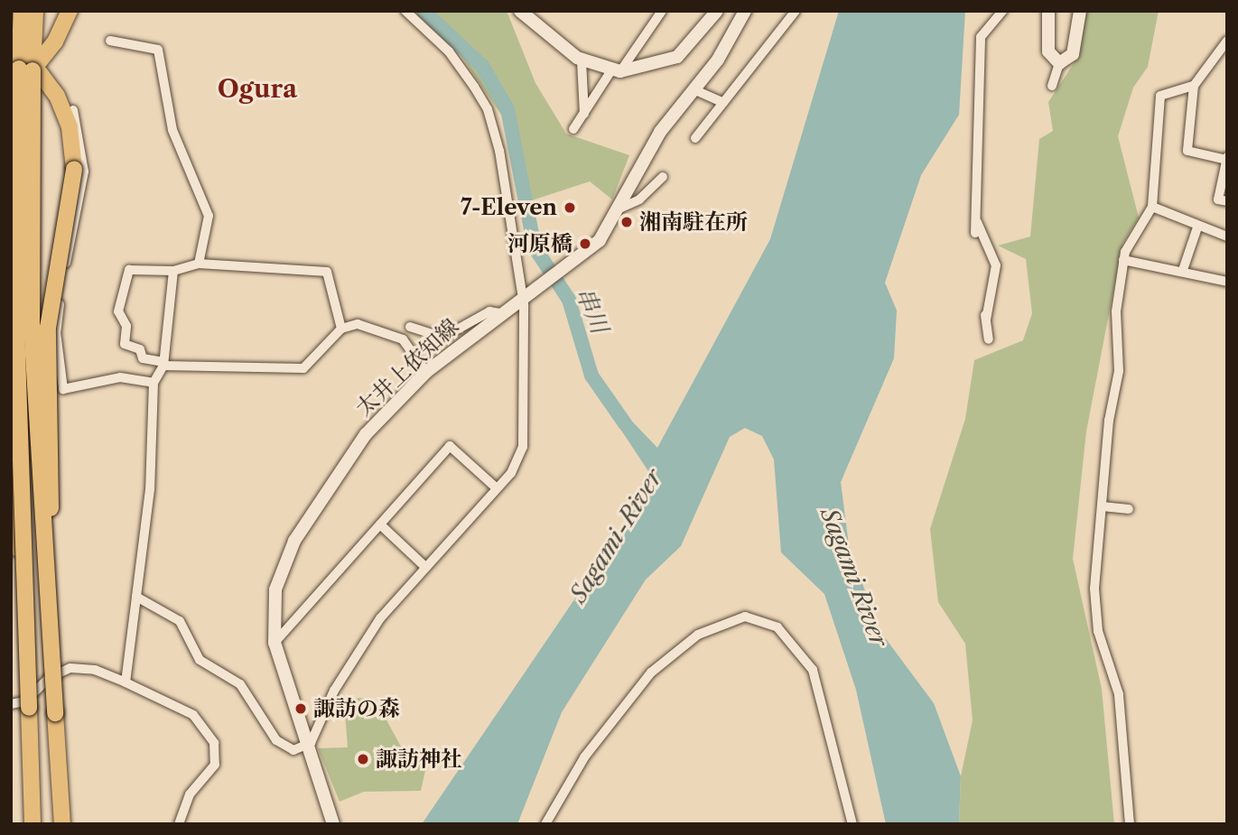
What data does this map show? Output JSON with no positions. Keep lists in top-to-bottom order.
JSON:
{
  "streets": {
    "main road": ["太井上依知線"]
  },
  "districts": ["Ogura"],
  "water": ["串川", "Sagami-River", "Sagami River"],
  "places": [
    "7-Eleven",
    "湘南駐在所",
    "河原橋",
    "諏訪の森",
    "諏訪神社"
  ]
}
